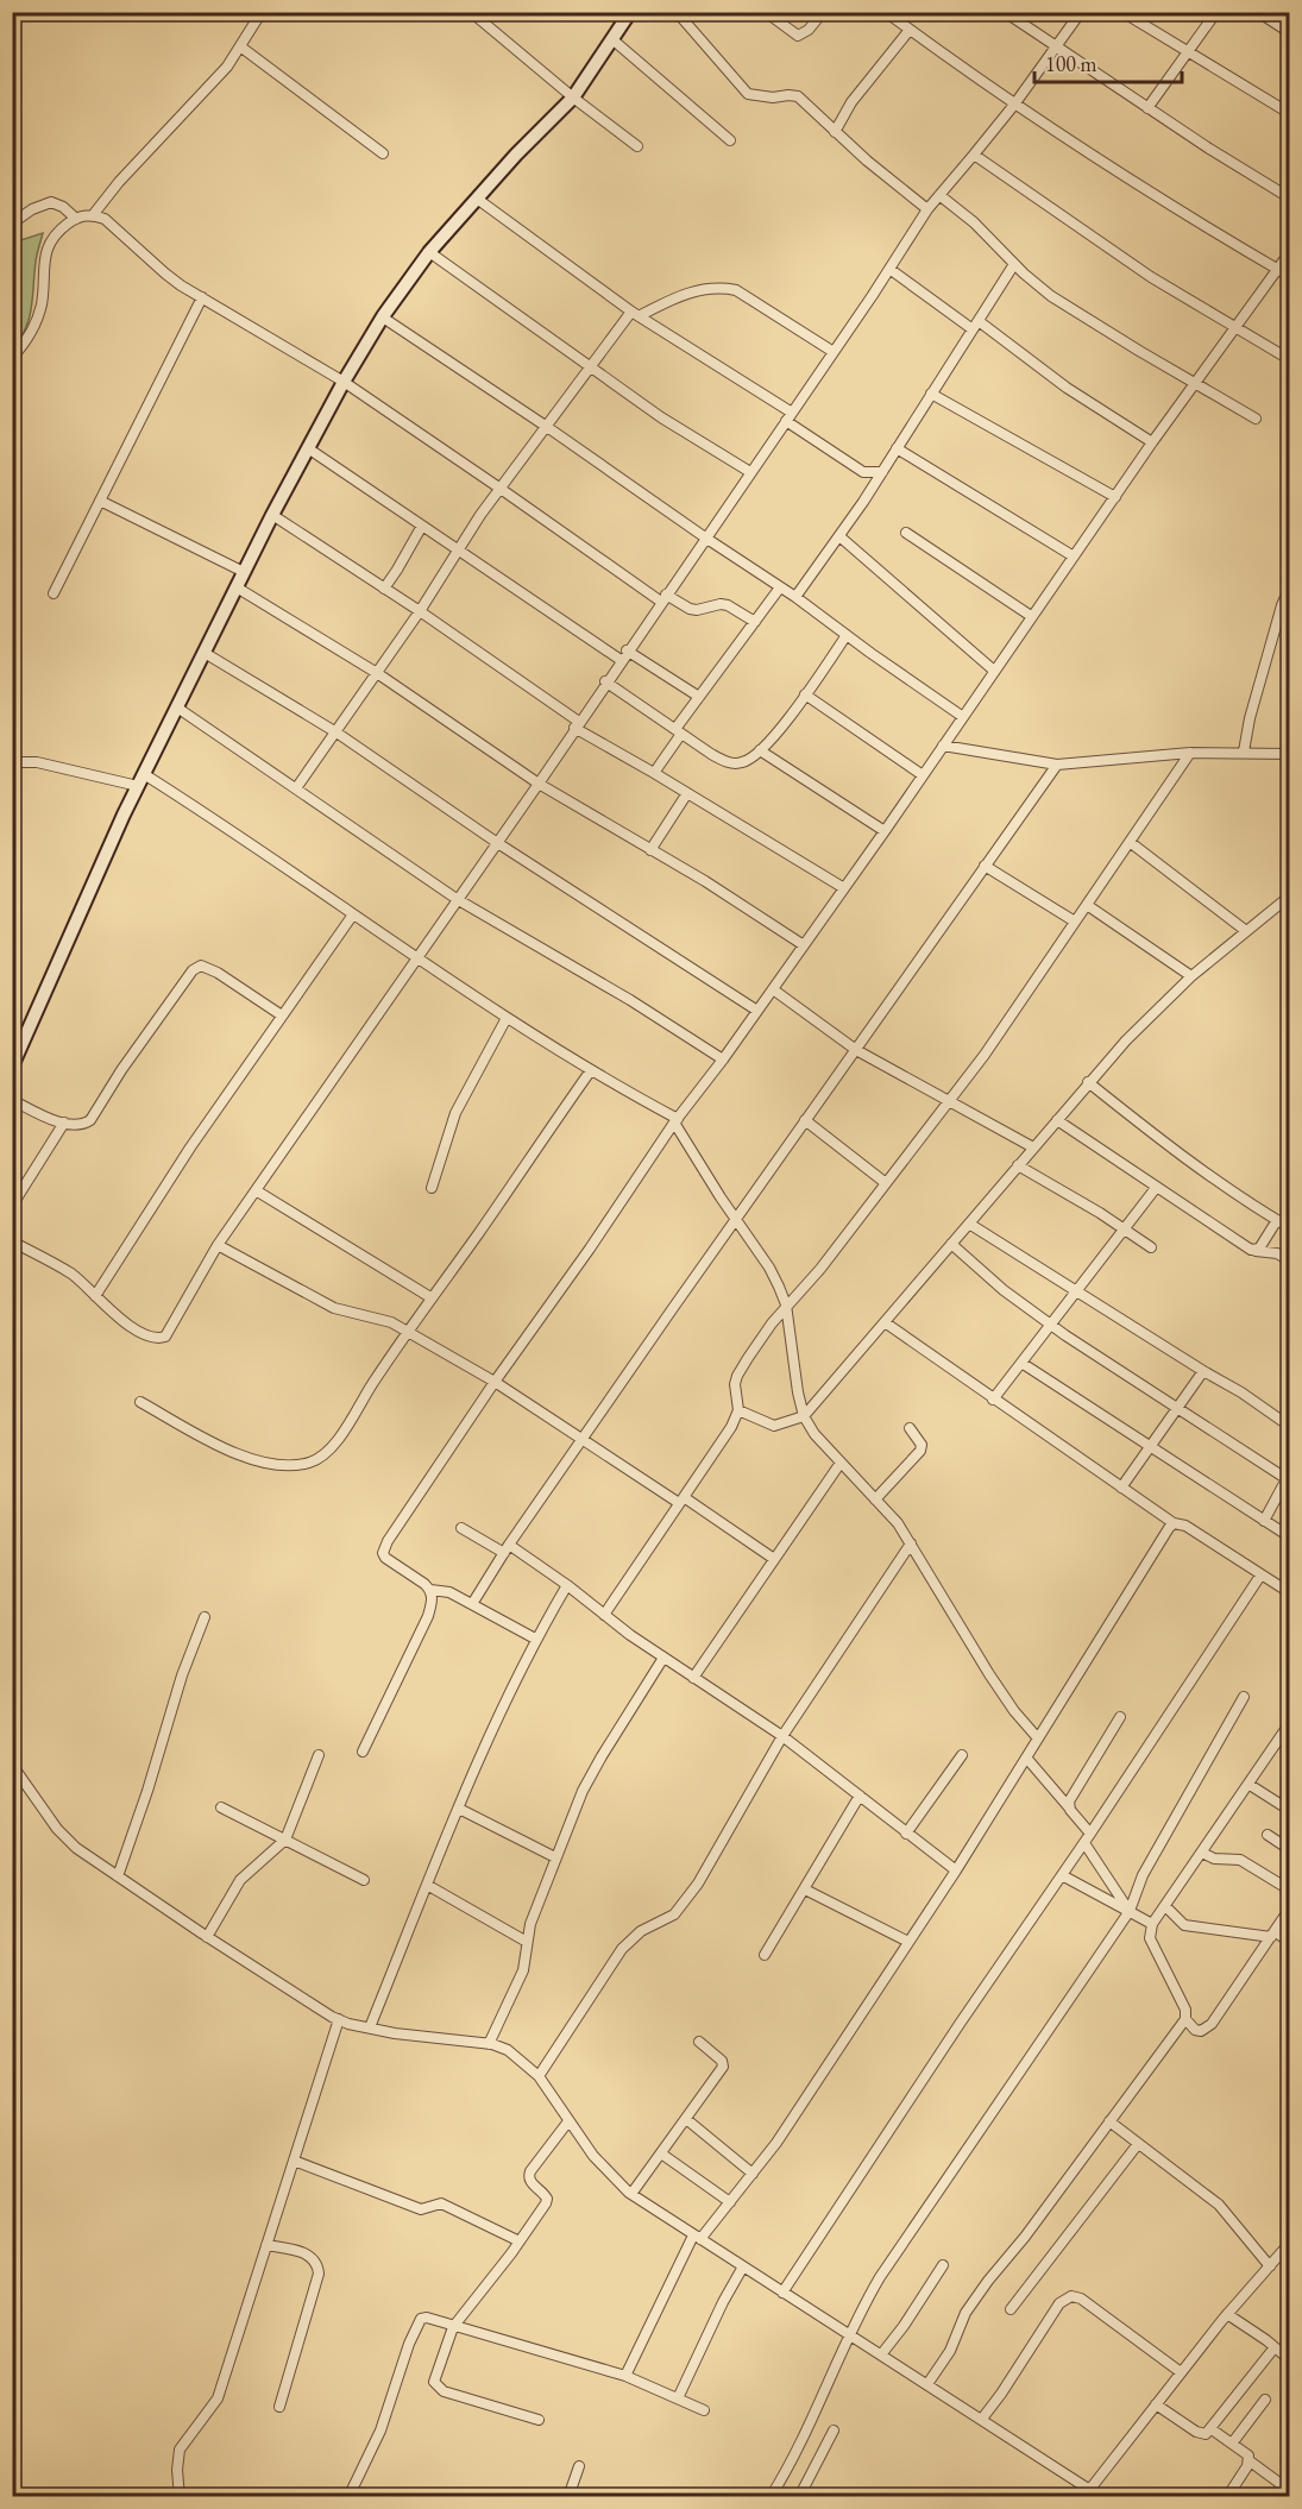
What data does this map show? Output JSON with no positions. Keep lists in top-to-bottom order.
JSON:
{
  "scale_bar": "100 m"
}
